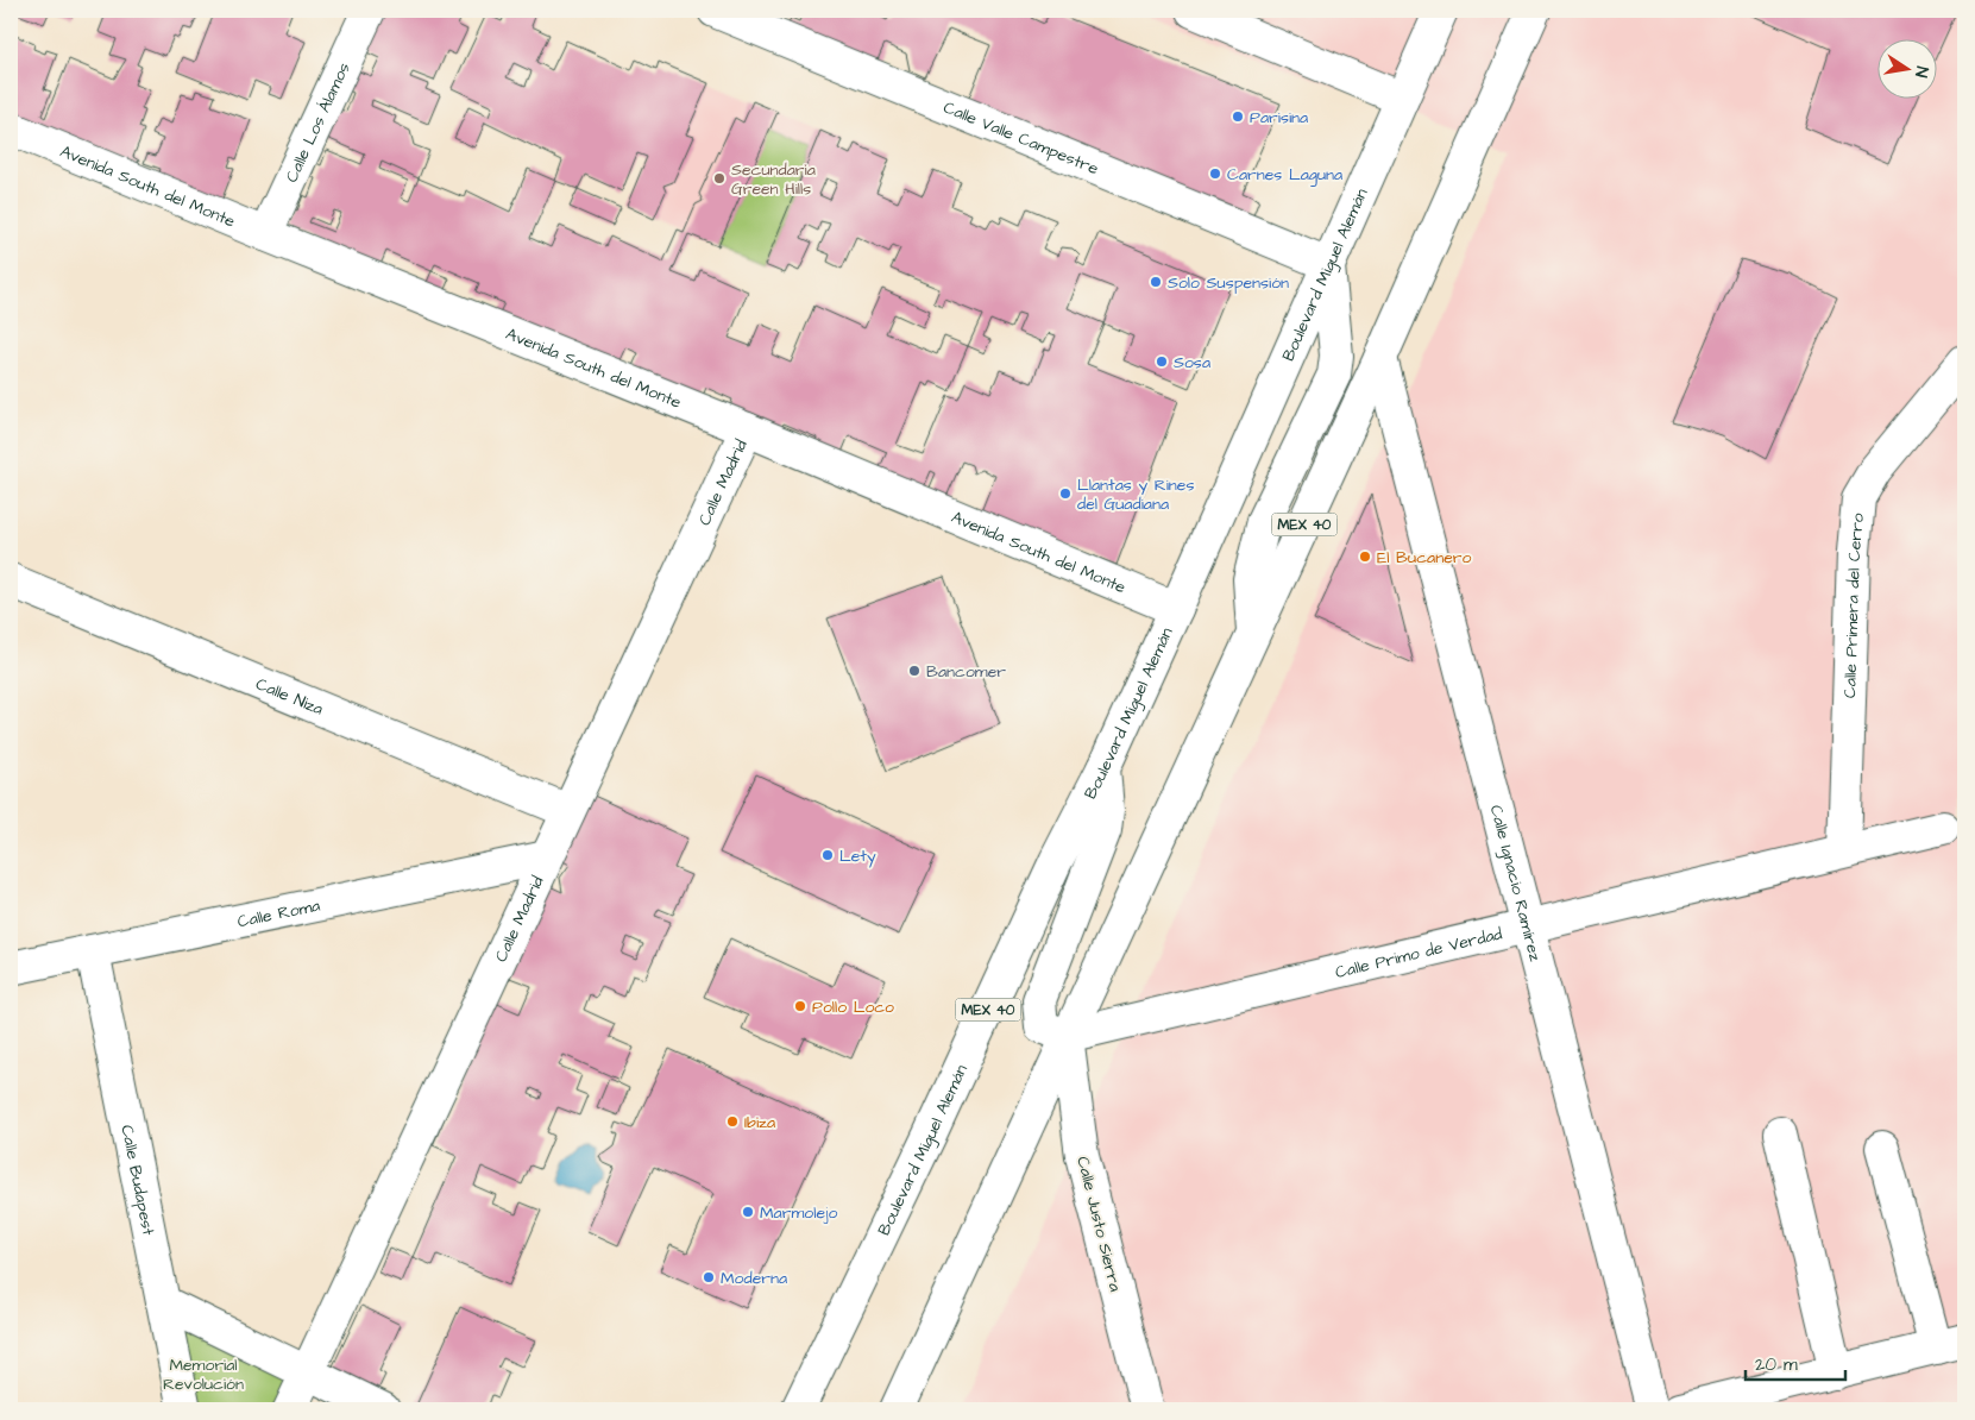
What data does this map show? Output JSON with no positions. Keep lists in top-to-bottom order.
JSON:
{
  "streets": {
    "main road": [
      "Calle Los Álamos",
      "Calle Valle Campestre",
      "Avenida South del Monte",
      "Boulevard Miguel Alemán",
      "Calle Madrid",
      "MEX 40",
      "Calle Primera del Cerro",
      "Calle Niza",
      "Calle Ignacio Ramírez",
      "Calle Roma",
      "Calle Primo de Verdad",
      "Calle Budapest",
      "Calle Justo Sierra"
    ]
  },
  "crossings": [
    ["Calle Los Álamos", "Avenida South del Monte"],
    ["Calle Valle Campestre", "Boulevard Miguel Alemán"],
    ["Avenida South del Monte", "Boulevard Miguel Alemán"],
    ["Avenida South del Monte", "Calle Madrid"],
    ["Calle Madrid", "Calle Niza"],
    ["Calle Madrid", "Calle Roma"],
    ["MEX 40", "Calle Ignacio Ramírez"],
    ["MEX 40", "Calle Primo de Verdad"],
    ["MEX 40", "Calle Justo Sierra"],
    ["Calle Primera del Cerro", "Calle Primo de Verdad"],
    ["Calle Ignacio Ramírez", "Calle Primo de Verdad"],
    ["Calle Roma", "Calle Budapest"],
    ["Calle Primo de Verdad", "Calle Justo Sierra"]
  ],
  "parks": ["Memorial Revolución"],
  "places": [
    "Parisina",
    "Carnes Laguna",
    "Secundaria Green Hills",
    "Solo Suspensión",
    "Sosa",
    "Llantas y Rines del Guadiana",
    "El Bucanero",
    "Bancomer",
    "Lety",
    "Pollo Loco",
    "Ibiza",
    "Marmolejo",
    "Moderna"
  ],
  "scale_bar": "20 m",
  "north": "right"
}
